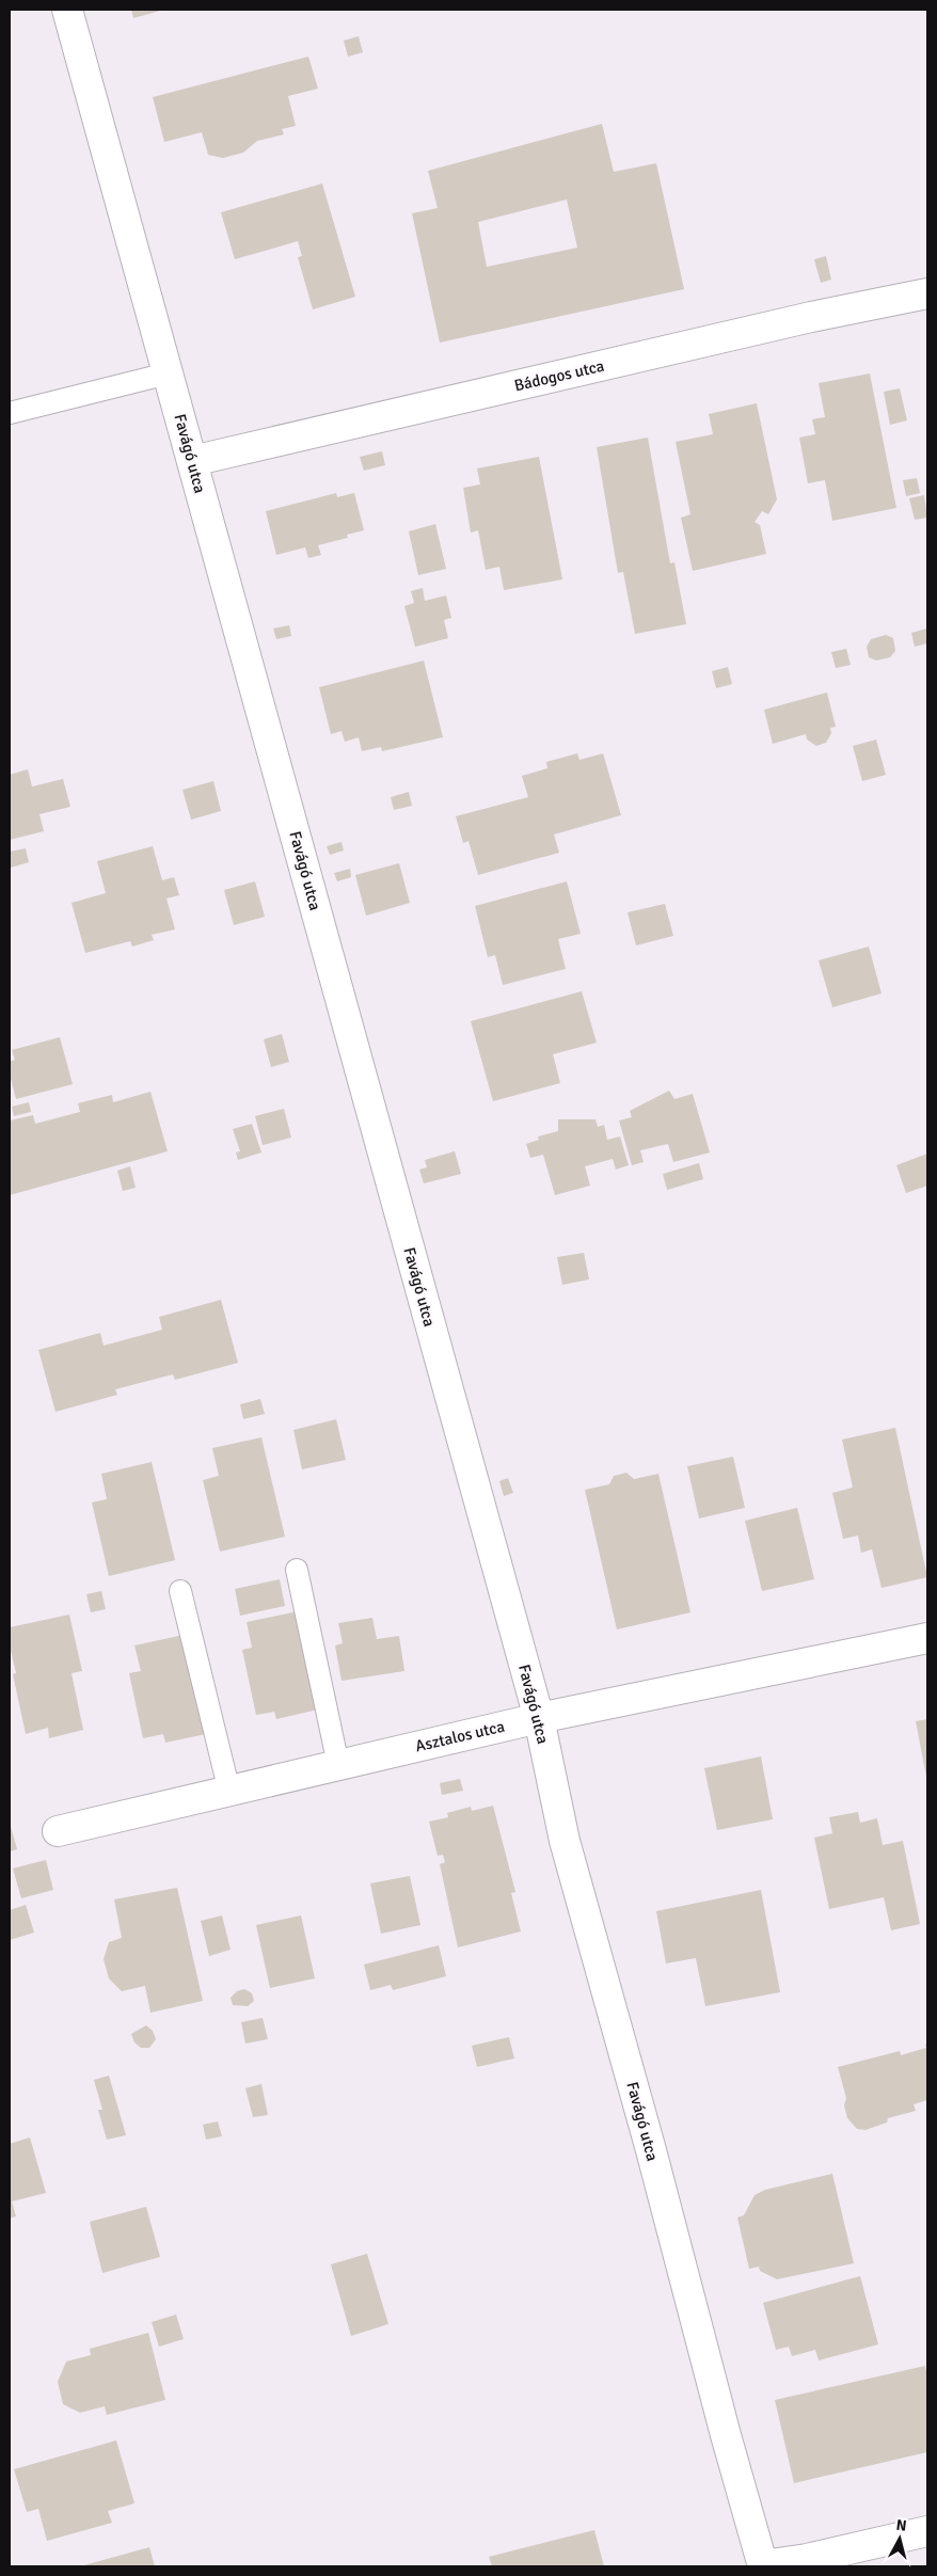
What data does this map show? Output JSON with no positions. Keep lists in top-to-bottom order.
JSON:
{
  "streets": {
    "street": ["Bádogos utca", "Favágó utca", "Asztalos utca"]
  },
  "crossings": [
    ["Bádogos utca", "Favágó utca"],
    ["Favágó utca", "Asztalos utca"]
  ],
  "north": "top"
}
